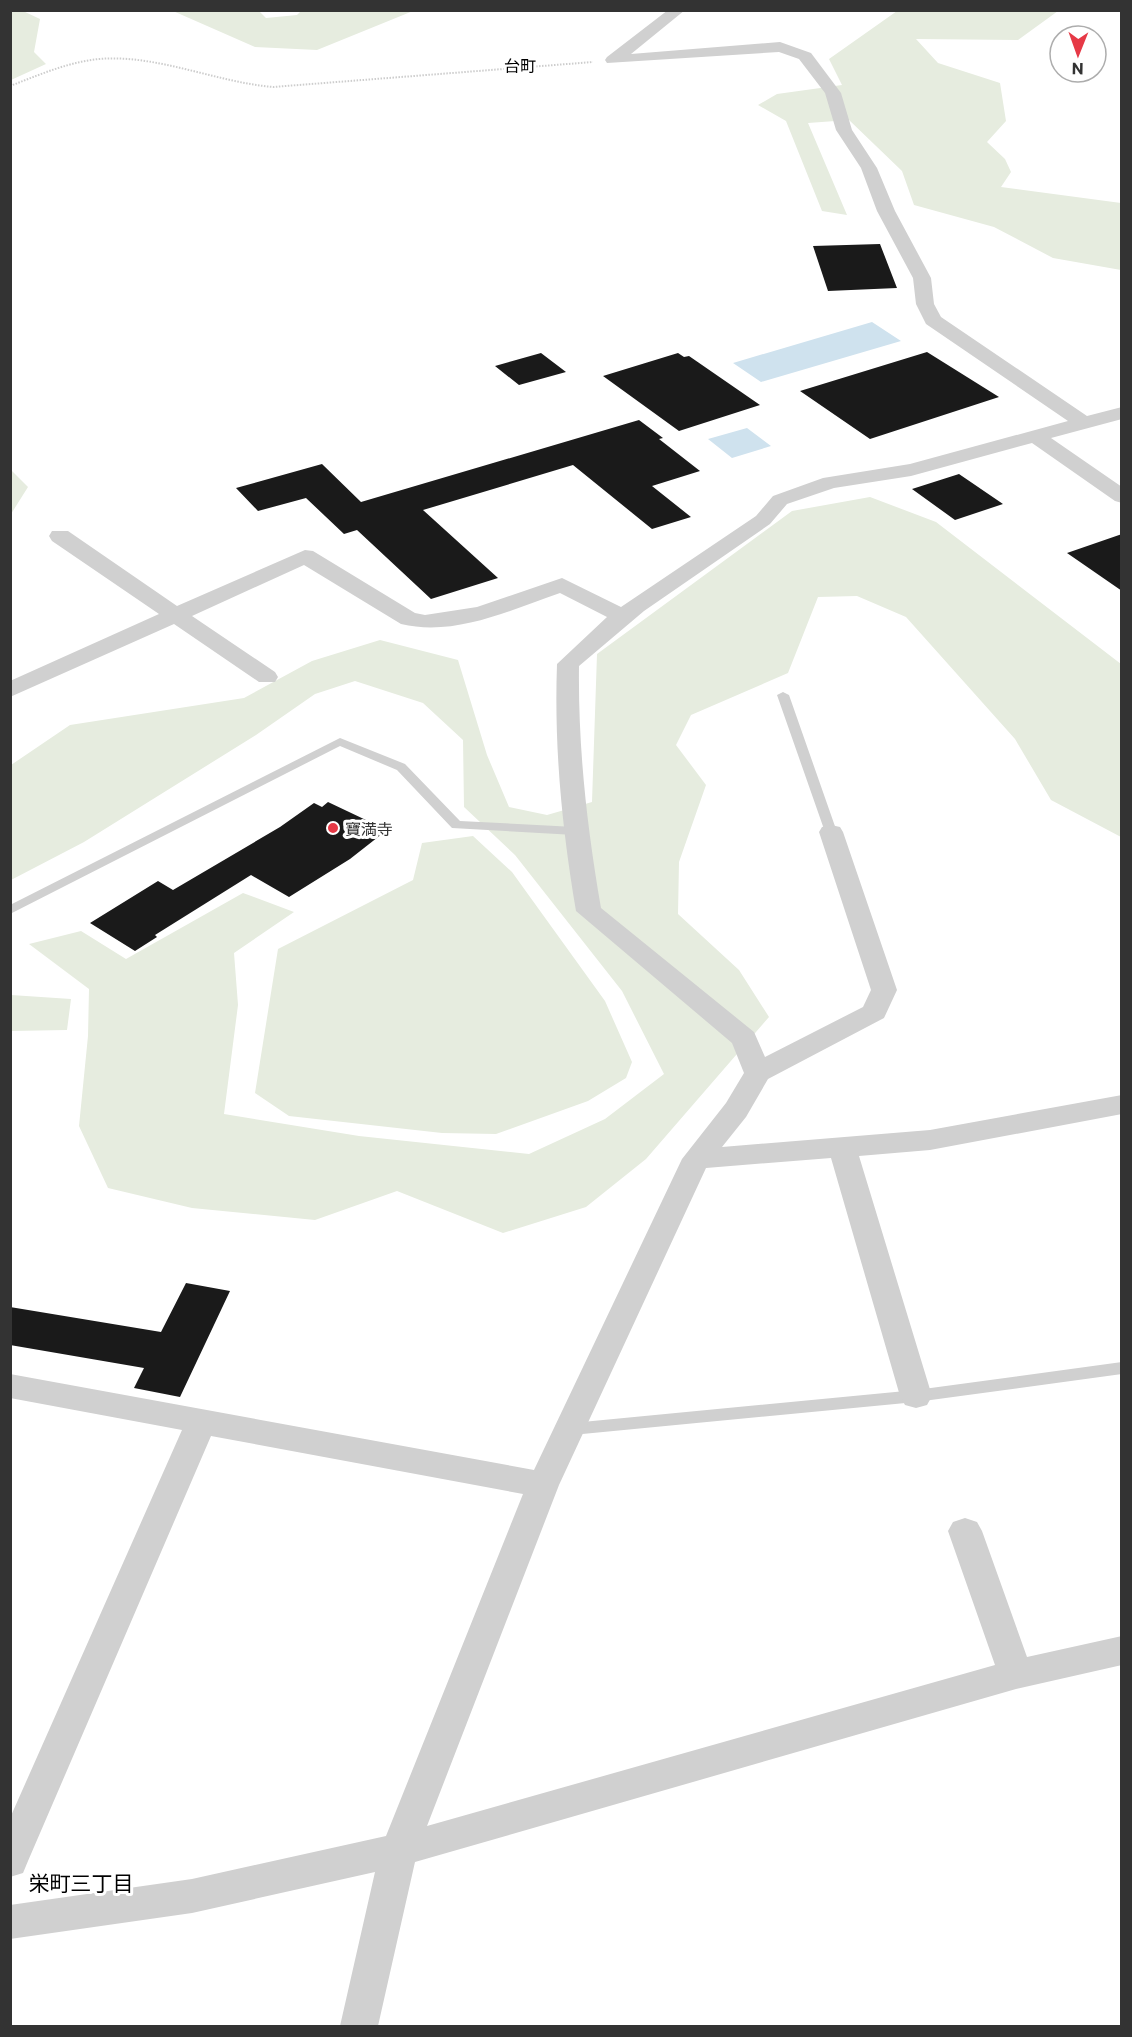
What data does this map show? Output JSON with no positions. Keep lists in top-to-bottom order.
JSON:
{
  "districts": ["台町", "栄町三丁目"],
  "places": ["寶満寺"],
  "north": "bottom"
}
